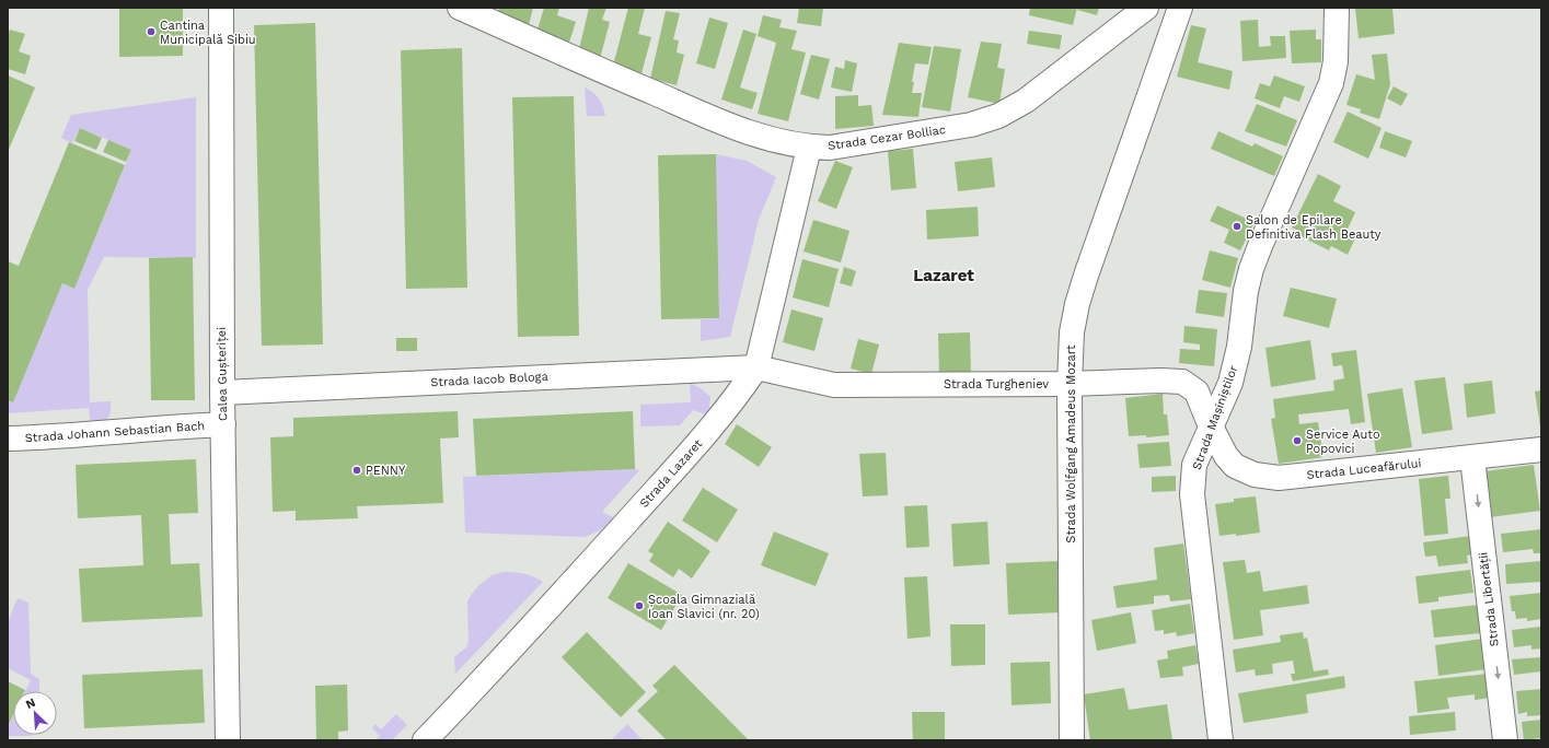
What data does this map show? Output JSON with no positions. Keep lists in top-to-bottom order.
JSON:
{
  "streets": {
    "street": [
      "Strada Cezar Bolliac",
      "Calea Gușteriței",
      "Strada Iacob Bologa",
      "Strada Turgheniev",
      "Strada Mașiniștilor",
      "Strada Johann Sebastian Bach",
      "Strada Wolfgang Amadeus Mozart",
      "Strada Luceafărului",
      "Strada Lazaret",
      "Strada Libertății"
    ]
  },
  "crossings": [
    ["Strada Cezar Bolliac", "Strada Lazaret"],
    ["Calea Gușteriței", "Strada Iacob Bologa"],
    ["Calea Gușteriței", "Strada Johann Sebastian Bach"],
    ["Strada Iacob Bologa", "Strada Turgheniev"],
    ["Strada Iacob Bologa", "Strada Lazaret"],
    ["Strada Turgheniev", "Strada Mașiniștilor"],
    ["Strada Turgheniev", "Strada Wolfgang Amadeus Mozart"],
    ["Strada Turgheniev", "Strada Luceafărului"],
    ["Strada Turgheniev", "Strada Lazaret"],
    ["Strada Mașiniștilor", "Strada Luceafărului"],
    ["Strada Luceafărului", "Strada Libertății"]
  ],
  "one_way": ["Strada Libertății"],
  "districts": ["Lazaret"],
  "places": [
    "Cantina Municipală Sibiu",
    "Salon de Epilare Definitiva Flash Beauty",
    "Service Auto Popovici",
    "PENNY",
    "Școala Gimnazială Ioan Slavici (nr. 20)"
  ],
  "north": "top left"
}
